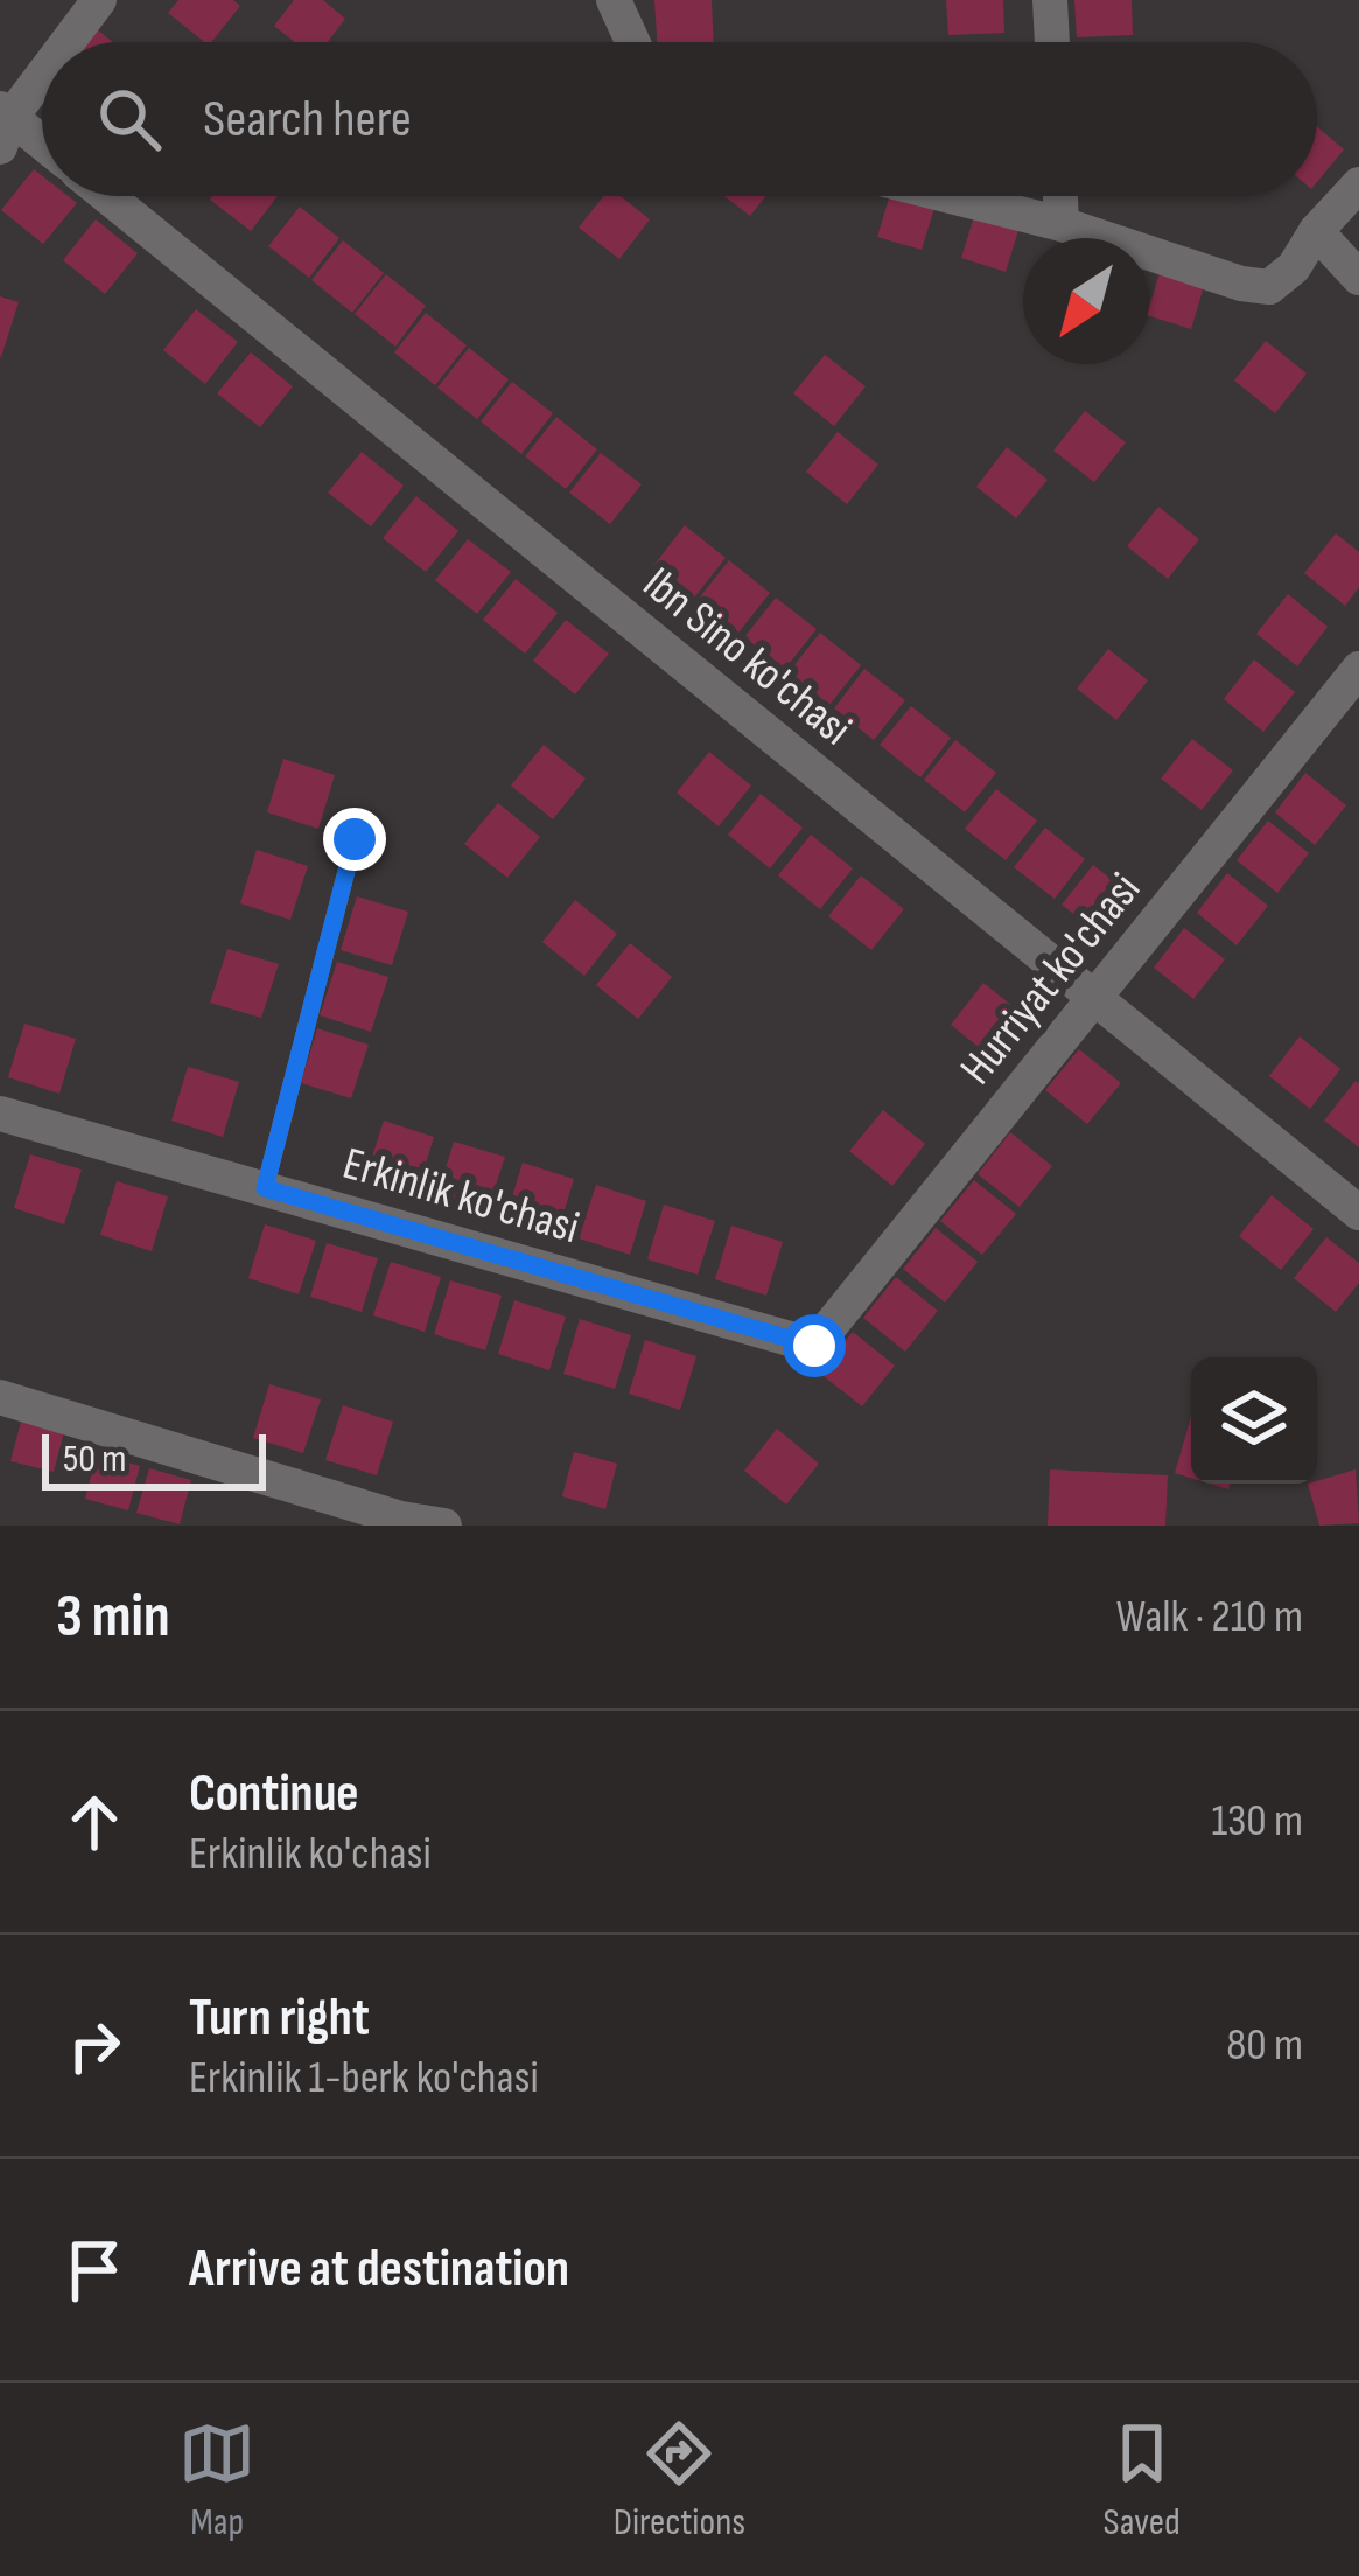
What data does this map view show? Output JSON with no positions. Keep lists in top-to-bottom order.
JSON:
{
  "streets": {
    "street": ["Ibn Sino ko'chasi", "Hurriyat ko'chasi", "Erkinlik ko'chasi"]
  },
  "crossings": [
    ["Ibn Sino ko'chasi", "Hurriyat ko'chasi"],
    ["Hurriyat ko'chasi", "Erkinlik ko'chasi"]
  ],
  "scale_bar": "50 m",
  "north": "bottom left",
  "page": {
    "search": "Search here",
    "scale": "50 m",
    "heading": ["3 min", "Walk · 210 m"],
    "list": [
      ["Continue", "Erkinlik ko'chasi", "130 m"],
      ["Turn right", "Erkinlik 1-berk ko'chasi", "80 m"],
      "Arrive at destination"
    ],
    "nav": ["Map", "Directions", "Saved"]
  }
}
